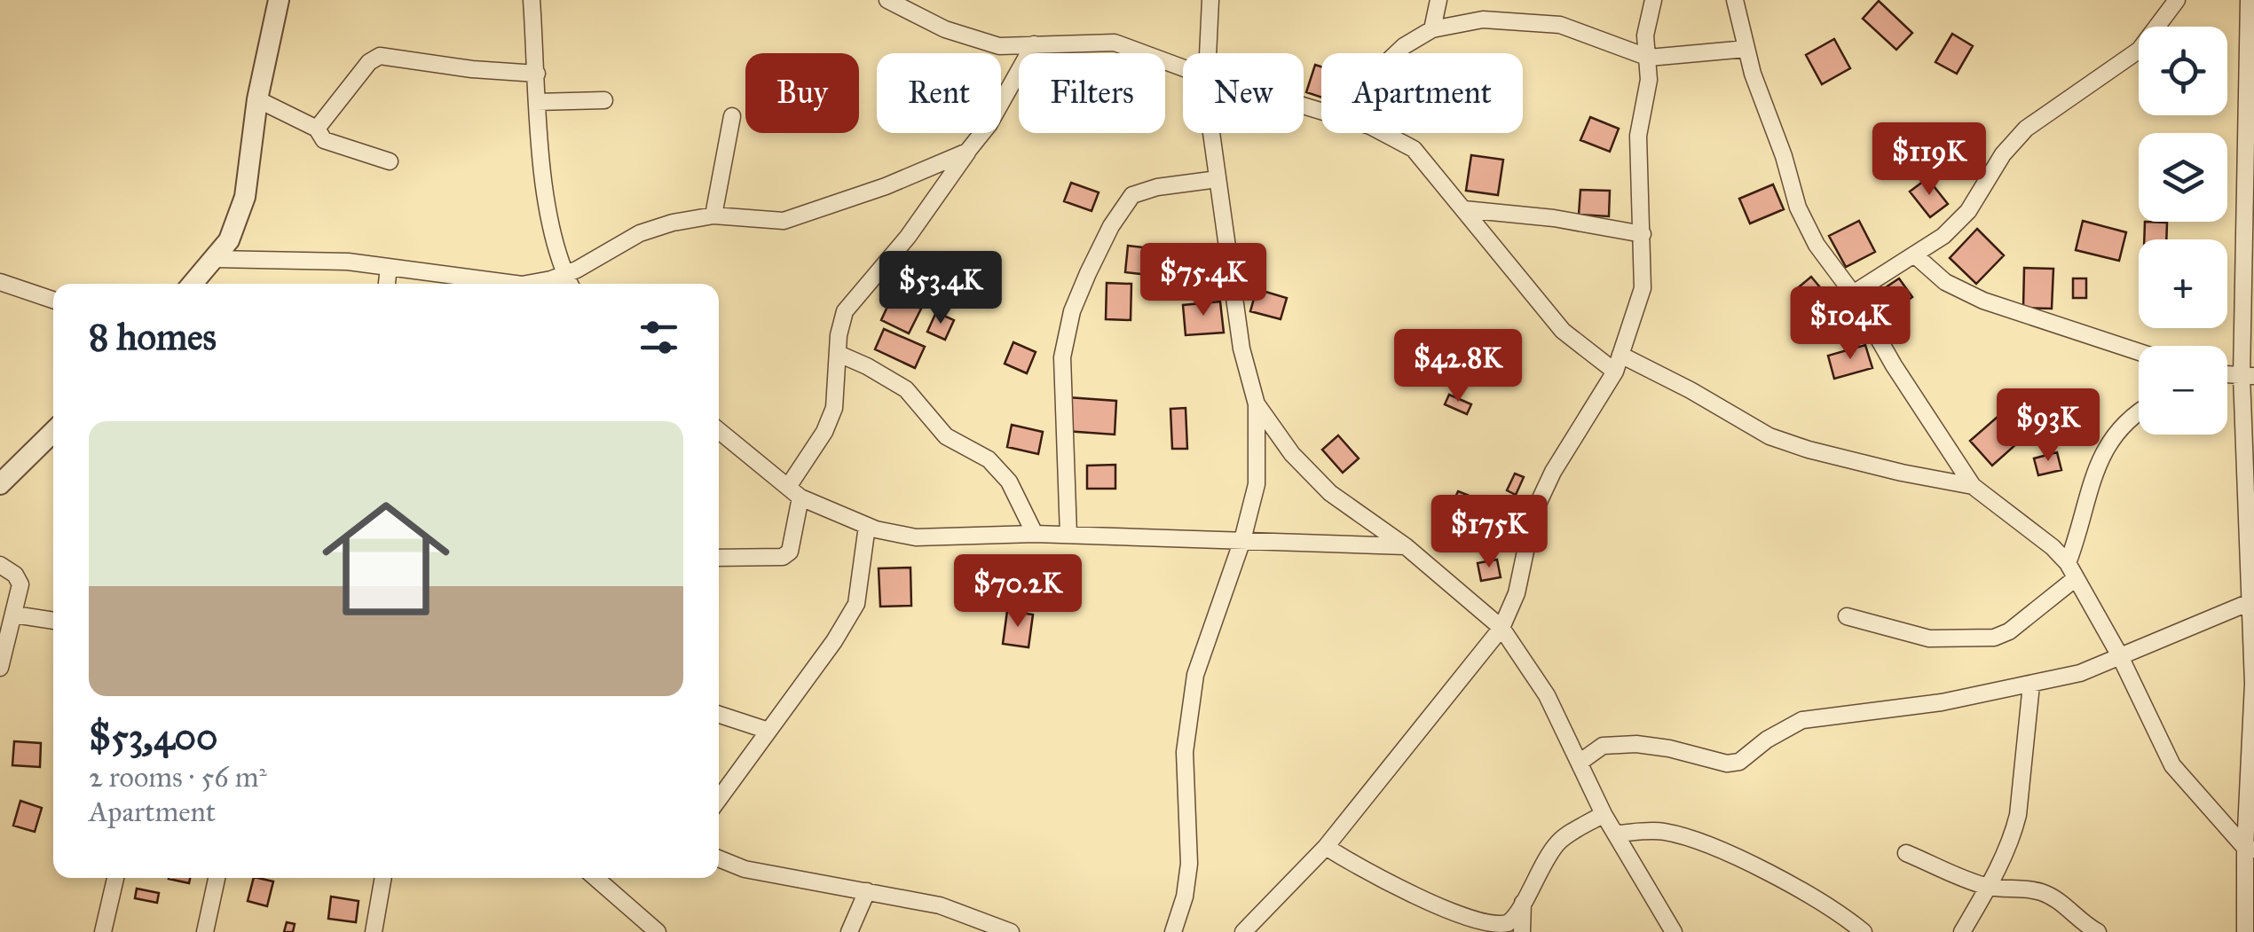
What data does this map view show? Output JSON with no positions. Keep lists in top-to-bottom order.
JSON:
{
  "page": {
    "map_buttons": ["+", "−"],
    "chip": [
      "Buy",
      "Rent",
      "Filters",
      "New",
      "Apartment"
    ],
    "price": [
      "$119K",
      "$75.4K",
      "$53.4K",
      "$104K",
      "$42.8K",
      "$93K",
      "$175K",
      "$70.2K"
    ],
    "heading": "8 homes",
    "list": [
      {
        "name": "$53,400",
        "note": "2 rooms · 56 m² · Apartment"
      }
    ]
  }
}
